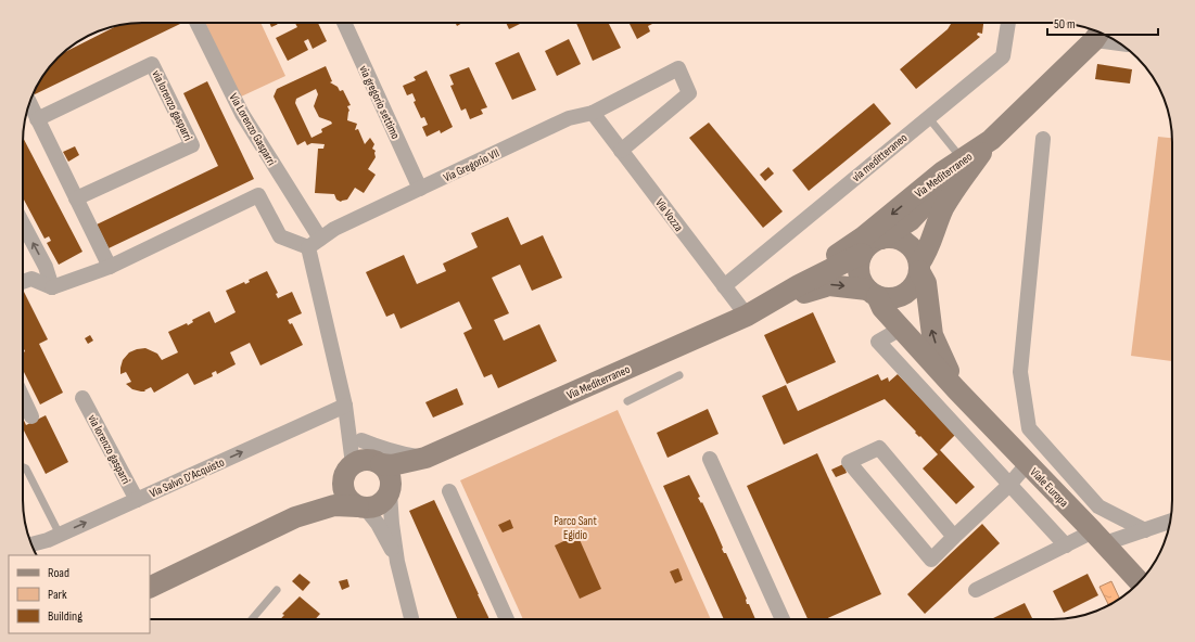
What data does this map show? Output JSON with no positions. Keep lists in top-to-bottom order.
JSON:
{
  "streets": {
    "main road": ["Via Mediterraneo", "Viale Europa"],
    "street": [
      "via gregorio settimo",
      "via lorenzo gasparri",
      "Via Lorenzo Gasparri",
      "via meditteraneo",
      "Via Gregorio VII",
      "Via Vozza",
      "Via Salvo D'Acquisto"
    ]
  },
  "crossings": [
    ["via gregorio settimo", "Via Gregorio VII"],
    ["via lorenzo gasparri", "Via Salvo D'Acquisto"],
    ["Via Lorenzo Gasparri", "Via Gregorio VII"],
    ["via meditteraneo", "Via Vozza"],
    ["Via Gregorio VII", "Via Vozza"],
    ["Via Mediterraneo", "Via Vozza"],
    ["Via Mediterraneo", "Viale Europa"]
  ],
  "one_way": ["Via Salvo D'Acquisto"],
  "parks": ["Parco Sant Egidio"],
  "legend": ["Road", "Park", "Building"],
  "scale_bar": "50 m"
}
